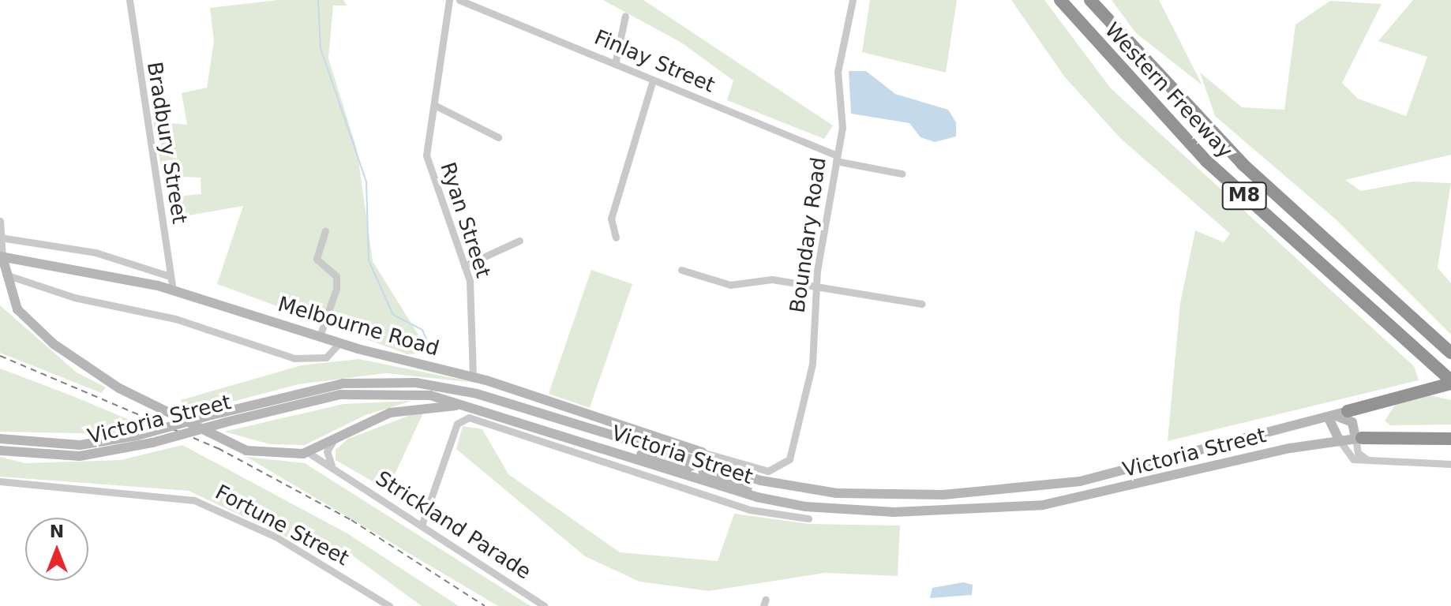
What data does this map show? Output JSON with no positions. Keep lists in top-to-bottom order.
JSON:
{
  "streets": {
    "highway": ["Western Freeway", "M8"],
    "main road": ["Melbourne Road", "Victoria Street", "Strickland Parade"],
    "street": [
      "Finlay Street",
      "Bradbury Street",
      "Ryan Street",
      "Boundary Road",
      "Fortune Street"
    ]
  },
  "crossings": [
    ["Finlay Street", "Boundary Road"],
    ["Bradbury Street", "Melbourne Road"],
    ["Ryan Street", "Melbourne Road"],
    ["Boundary Road", "Melbourne Road"],
    ["Melbourne Road", "Victoria Street"],
    ["Melbourne Road", "Strickland Parade"]
  ],
  "north": "top"
}
